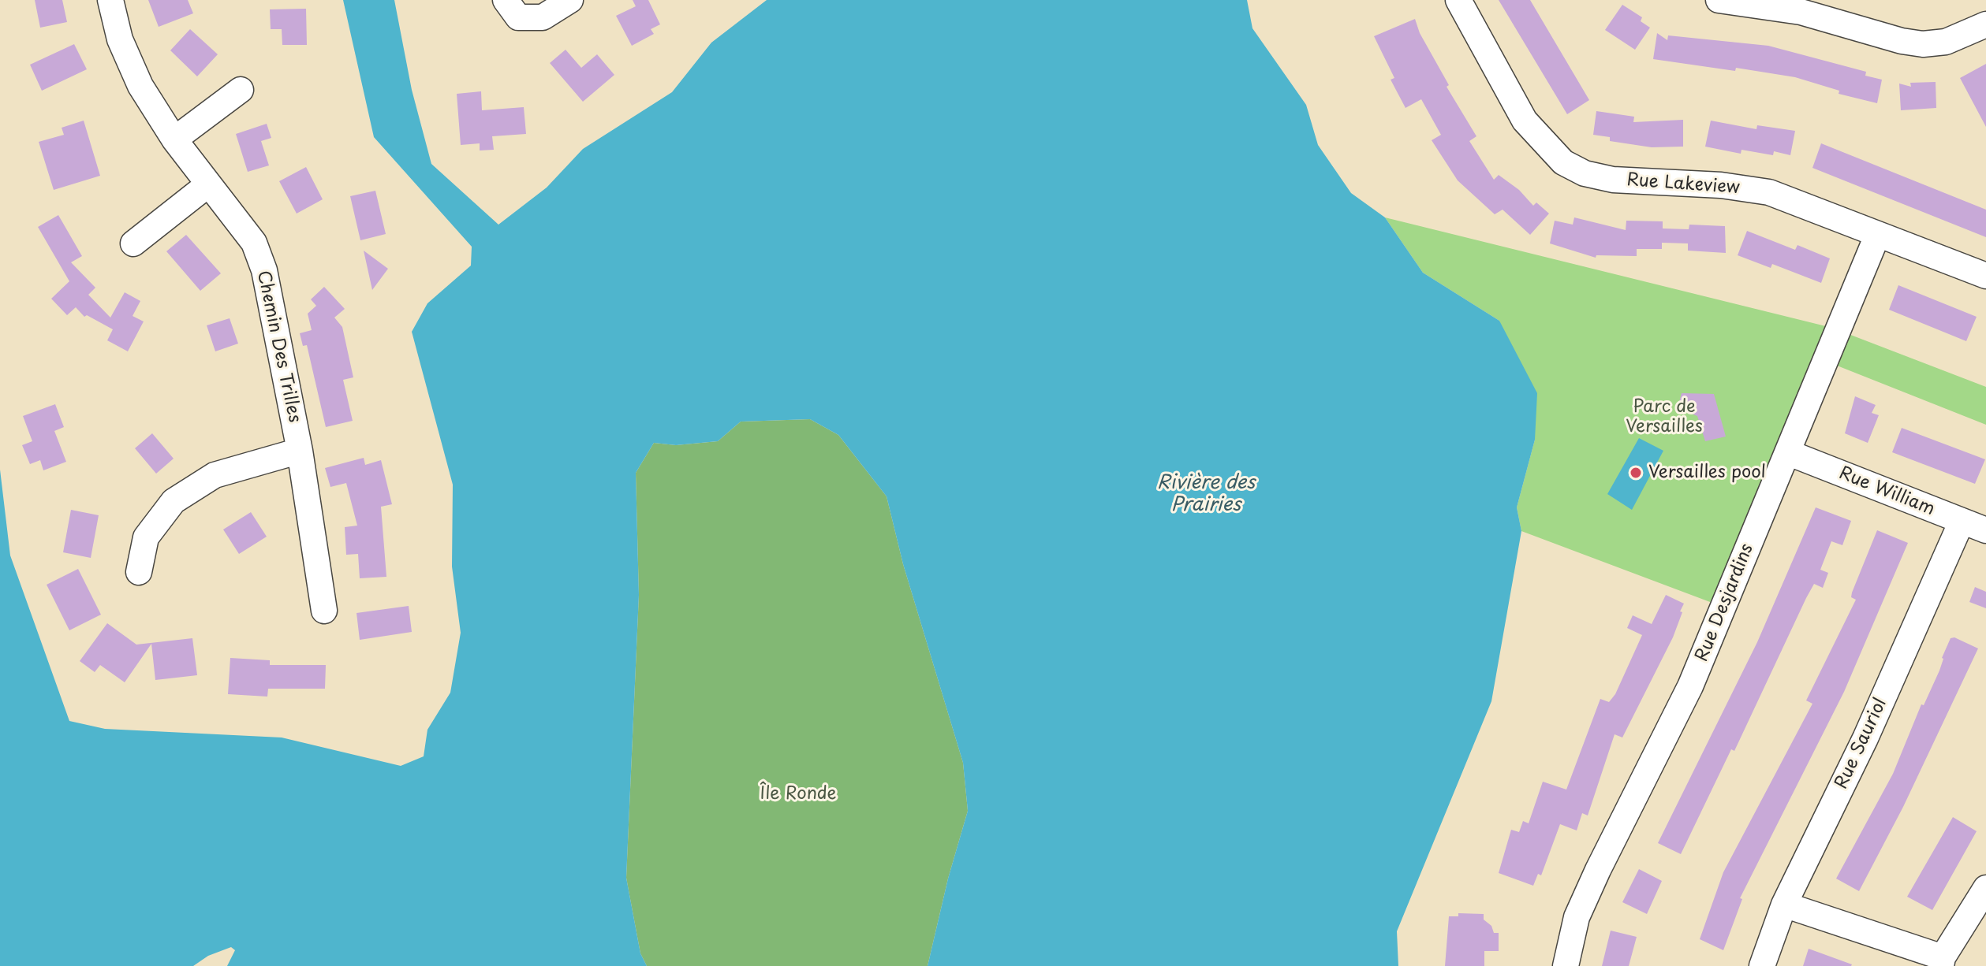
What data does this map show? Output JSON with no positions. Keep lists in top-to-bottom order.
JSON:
{
  "streets": {
    "street": [
      "Rue Lakeview",
      "Chemin Des Trilles",
      "Rue William",
      "Rue Desjardins",
      "Rue Sauriol"
    ]
  },
  "crossings": [
    ["Rue Lakeview", "Rue Desjardins"],
    ["Rue William", "Rue Desjardins"],
    ["Rue William", "Rue Sauriol"]
  ],
  "water": ["Rivière des Prairies"],
  "parks": ["Parc de Versailles", "Île Ronde"],
  "places": ["Versailles pool"]
}
